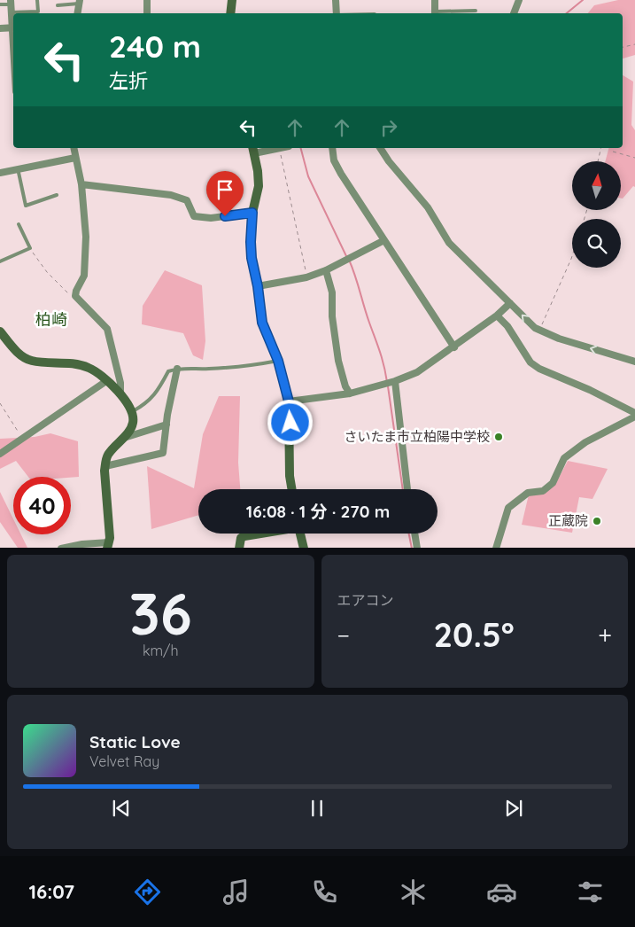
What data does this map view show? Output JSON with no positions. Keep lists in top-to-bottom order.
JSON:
{
  "districts": ["柏崎"],
  "places": ["さいたま市立柏陽中学校", "正蔵院"],
  "north": "top",
  "page": {
    "turn": ["240 m", "左折"],
    "limit": "40",
    "trip": "16:08 · 1 分 · 270 m",
    "tile": [
      ["36", "km/h"],
      "エアコン"
    ],
    "heat": ["−", "20.5°", "+"],
    "song": ["Static Love", "Velvet Ray"],
    "tabs": "16:07"
  }
}
